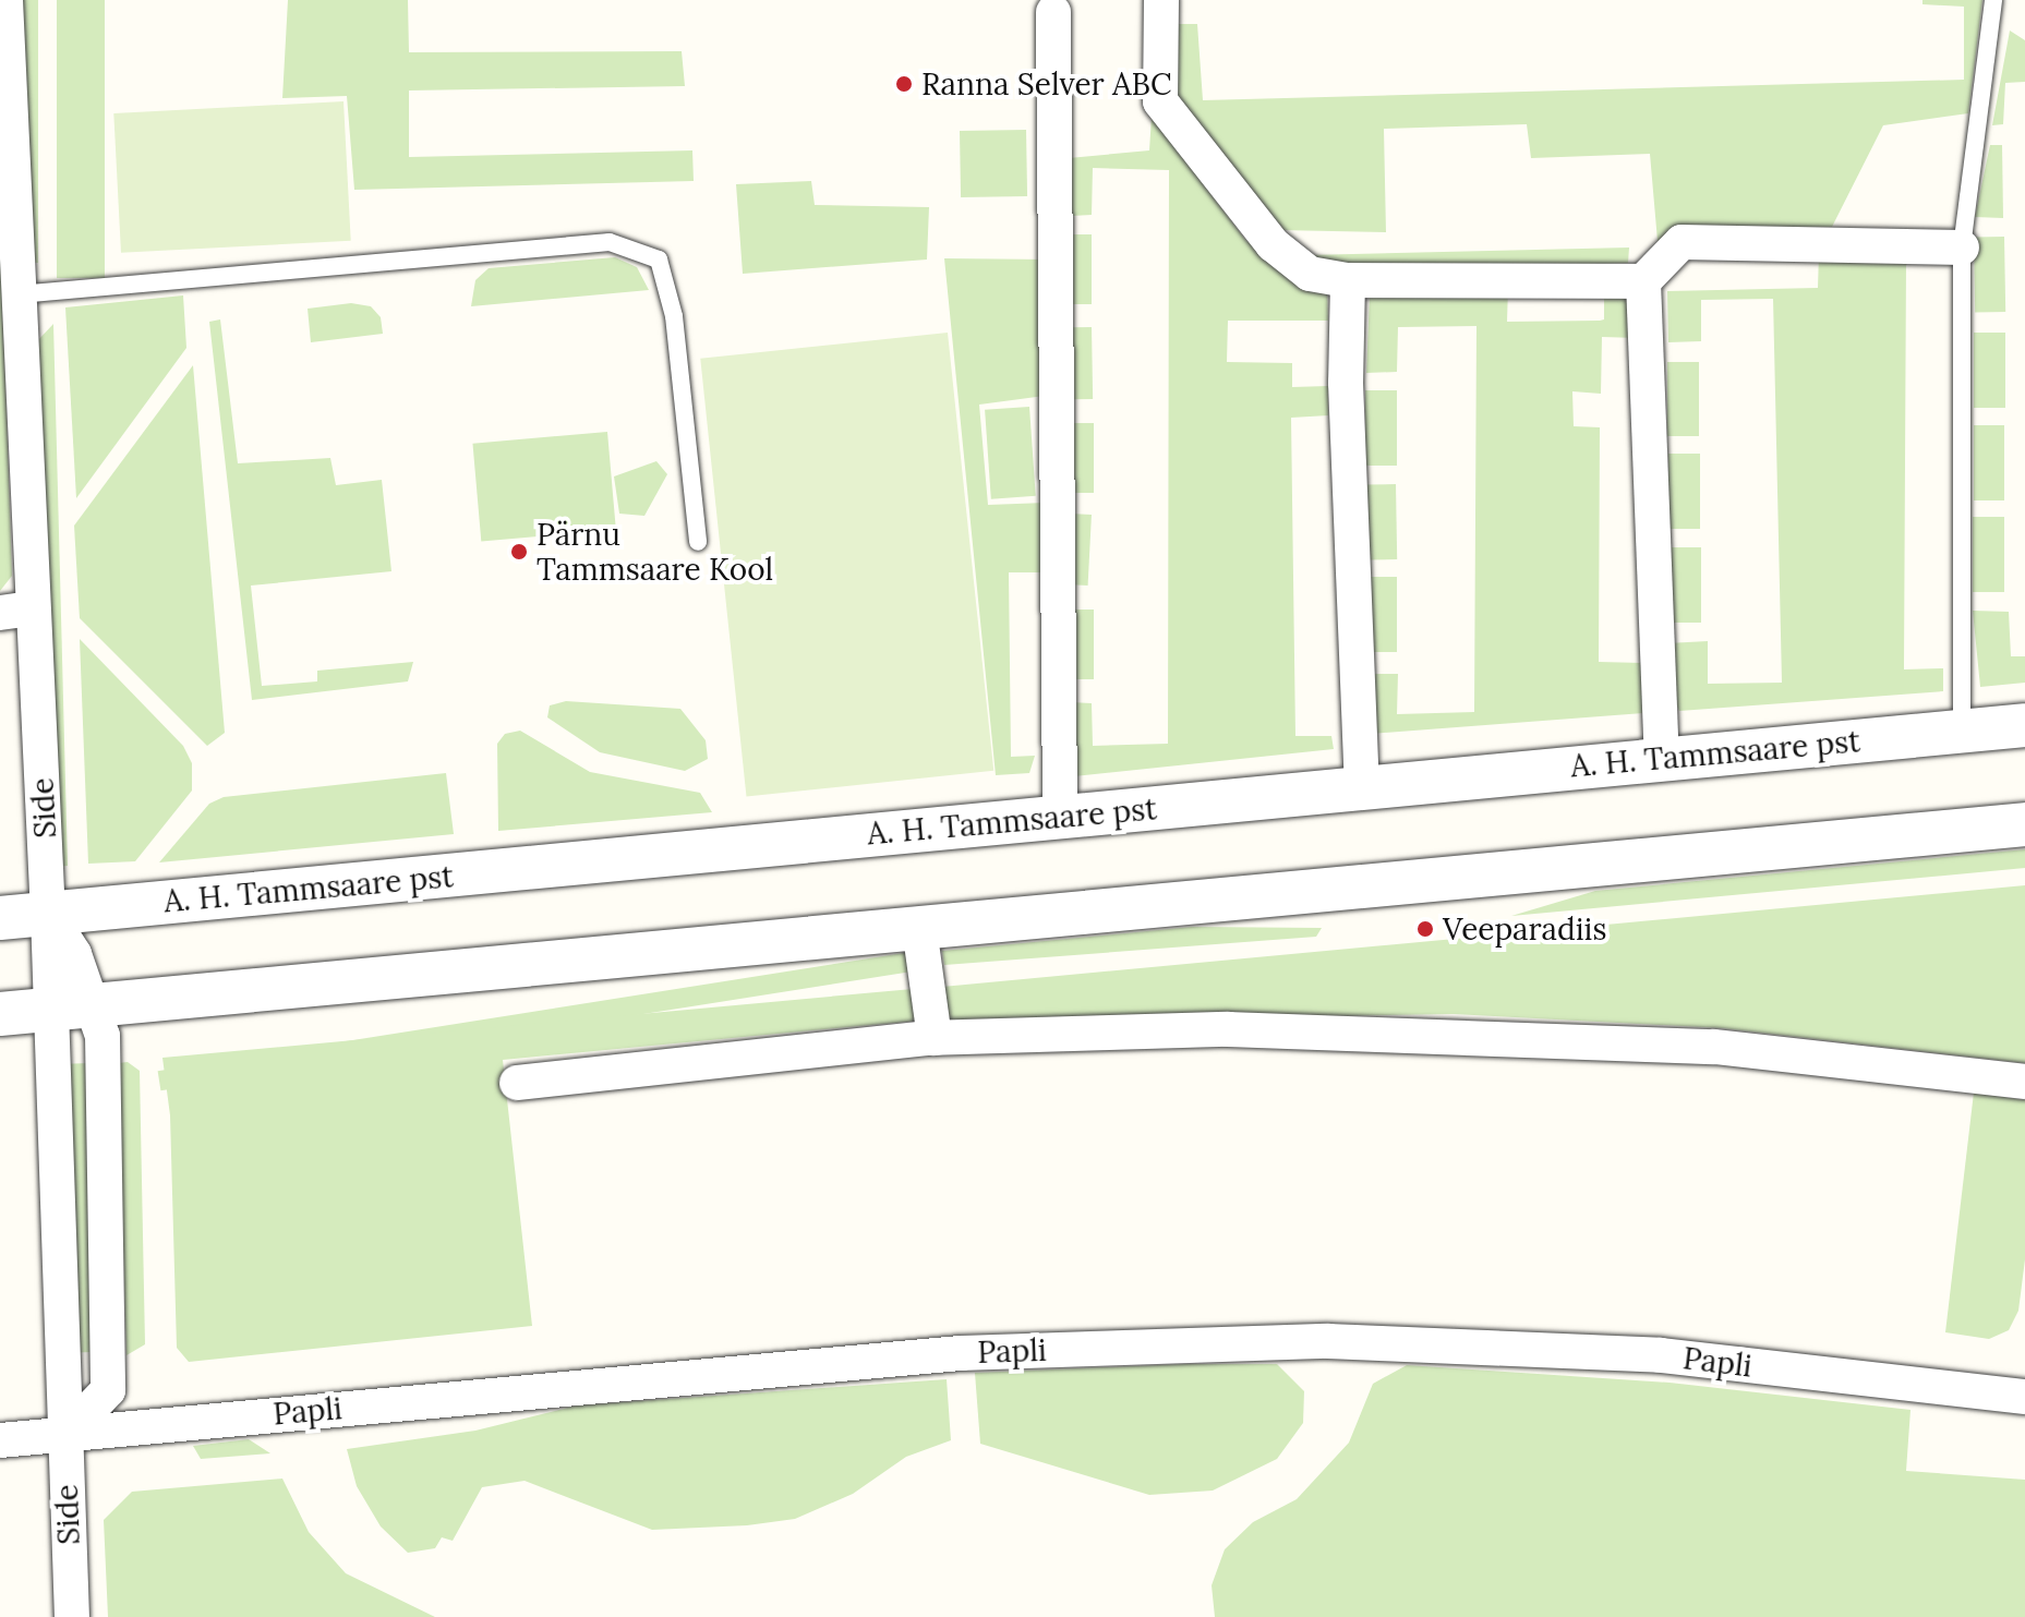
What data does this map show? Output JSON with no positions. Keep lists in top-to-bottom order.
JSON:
{
  "streets": {
    "street": ["A. H. Tammsaare pst", "Side", "Papli"]
  },
  "crossings": [
    ["A. H. Tammsaare pst", "Side"],
    ["Side", "Papli"]
  ],
  "places": ["Ranna Selver ABC", "Pärnu Tammsaare Kool", "Veeparadiis"]
}
